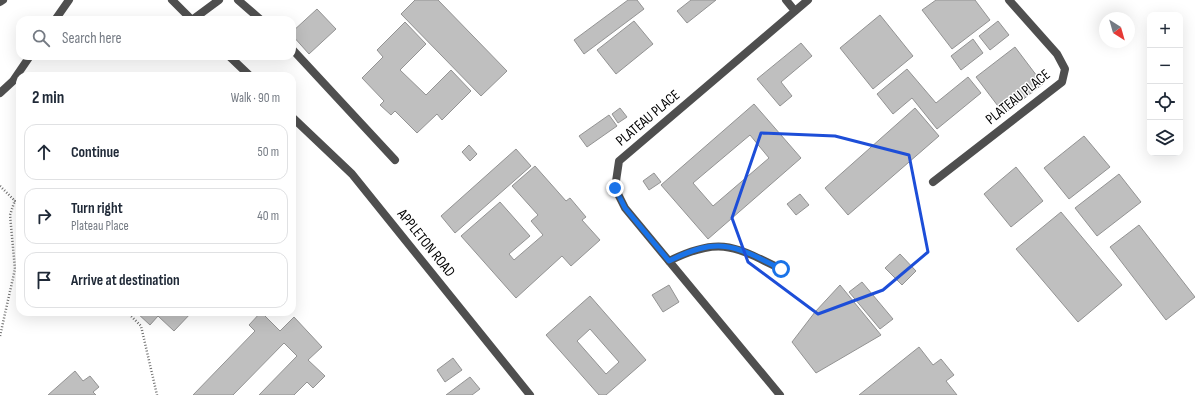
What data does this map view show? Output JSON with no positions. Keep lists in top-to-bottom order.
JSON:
{
  "streets": {
    "street": ["PLATEAU PLACE", "APPLETON ROAD"]
  },
  "north": "bottom right",
  "page": {
    "map_buttons": ["+", "−"],
    "search": "Search here",
    "heading": ["2 min", "Walk · 90 m"],
    "list": [
      ["Continue", "50 m"],
      ["Turn right", "Plateau Place", "40 m"],
      "Arrive at destination"
    ]
  }
}
